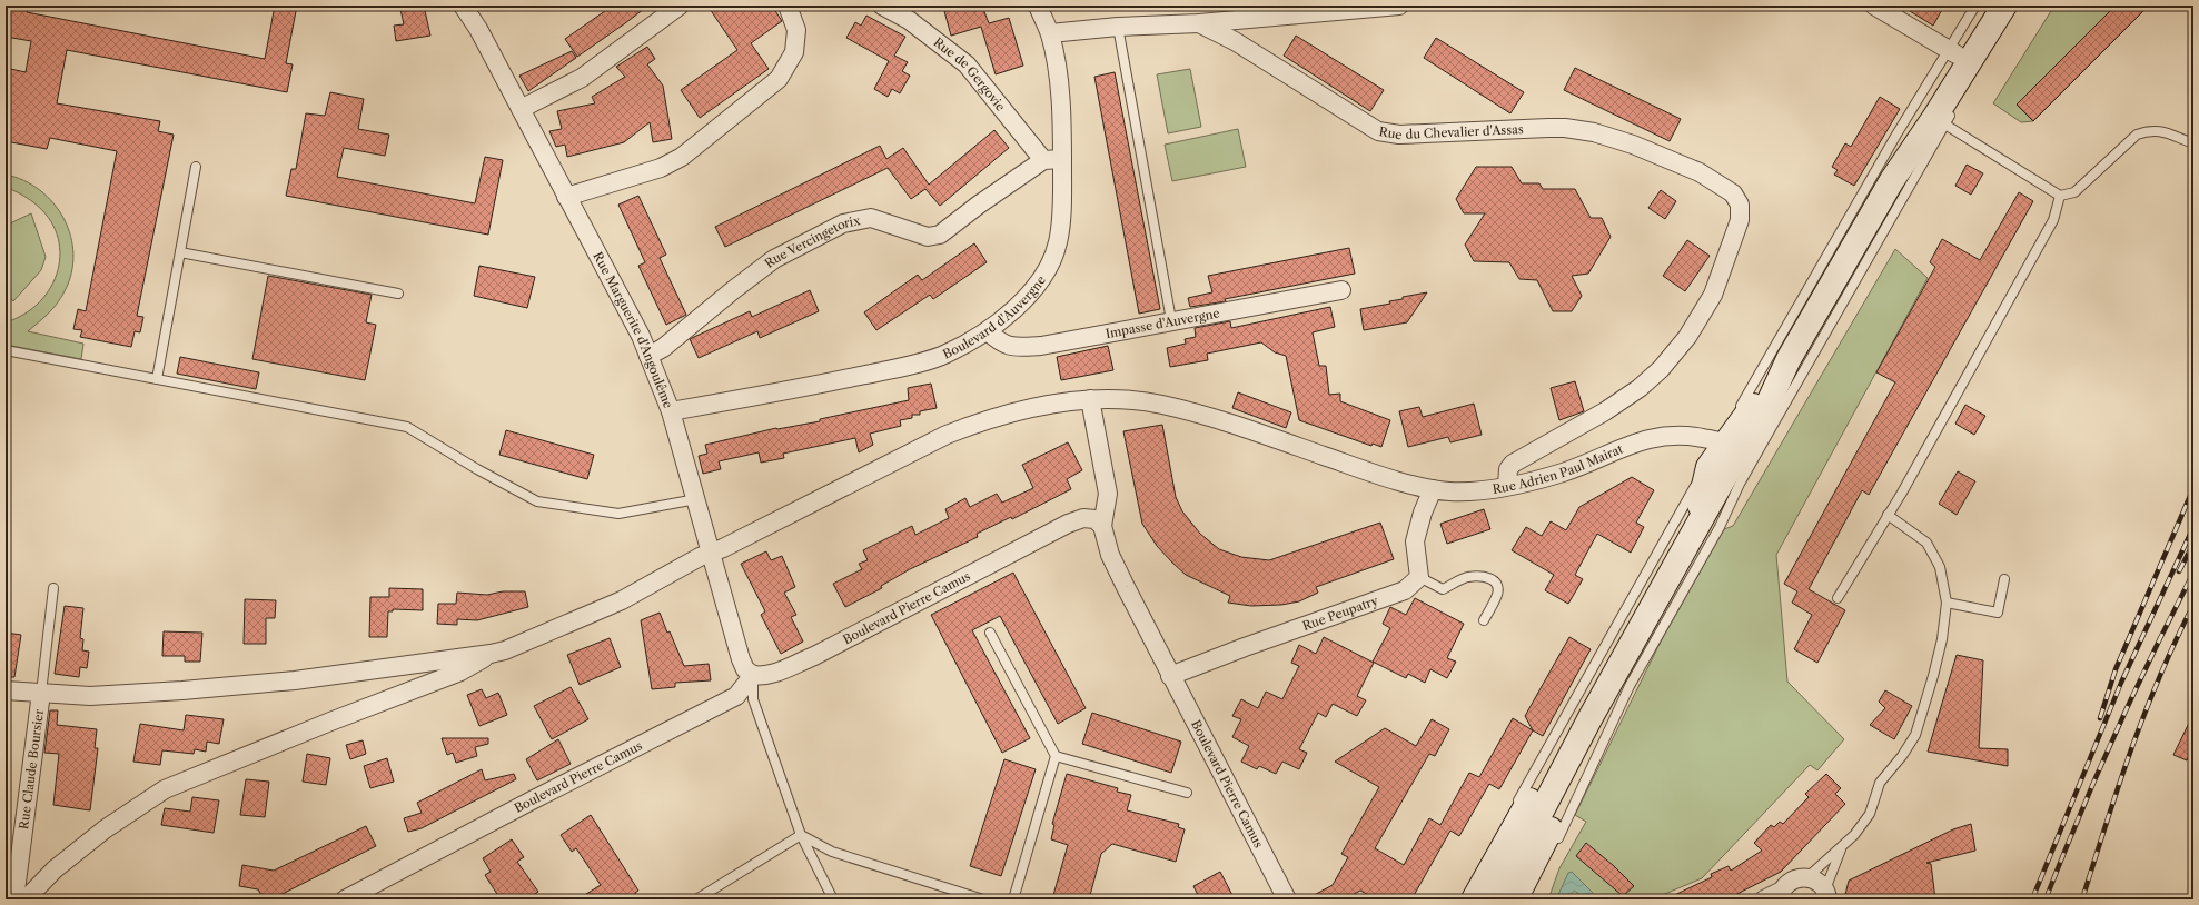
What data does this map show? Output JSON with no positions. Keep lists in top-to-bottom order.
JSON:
{
  "streets": {
    "street": [
      "Rue de Gergovie",
      "Rue du Chevalier d'Assas",
      "Rue Vercingetorix",
      "Boulevard d'Auvergne",
      "Impasse d'Auvergne",
      "Rue Marguerite d'Angoulême",
      "Rue Adrien Paul Mairat",
      "Boulevard Pierre Camus",
      "Rue Peupatry",
      "Rue Claude Boursier"
    ]
  },
  "crossings": [
    ["Rue de Gergovie", "Rue Vercingetorix"],
    ["Rue du Chevalier d'Assas", "Rue Adrien Paul Mairat"],
    ["Rue Vercingetorix", "Rue Marguerite d'Angoulême"],
    ["Boulevard d'Auvergne", "Impasse d'Auvergne"],
    ["Boulevard d'Auvergne", "Rue Marguerite d'Angoulême"],
    ["Rue Marguerite d'Angoulême", "Rue Adrien Paul Mairat"],
    ["Rue Marguerite d'Angoulême", "Boulevard Pierre Camus"],
    ["Boulevard Pierre Camus", "Rue Peupatry"]
  ]
}
